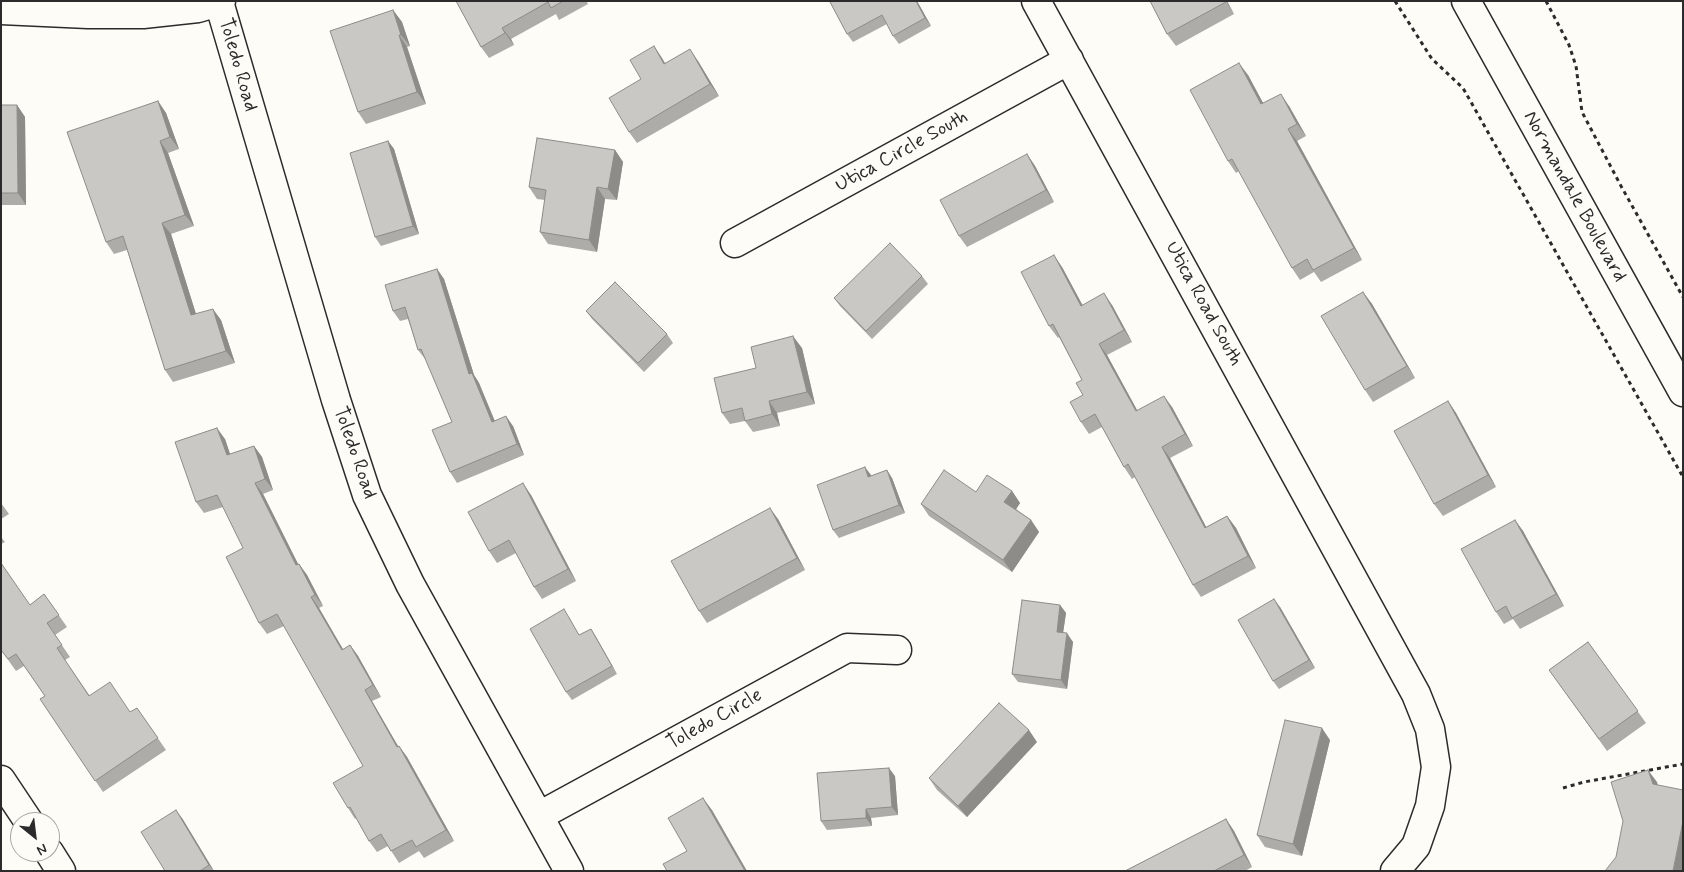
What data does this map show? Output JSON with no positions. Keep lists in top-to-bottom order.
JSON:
{
  "streets": {
    "street": [
      "Toledo Road",
      "Utica Circle South",
      "Normandale Boulevard",
      "Utica Road South",
      "Toledo Circle"
    ]
  },
  "crossings": [
    ["Toledo Road", "Toledo Circle"],
    ["Utica Circle South", "Utica Road South"]
  ],
  "north": "bottom right"
}
